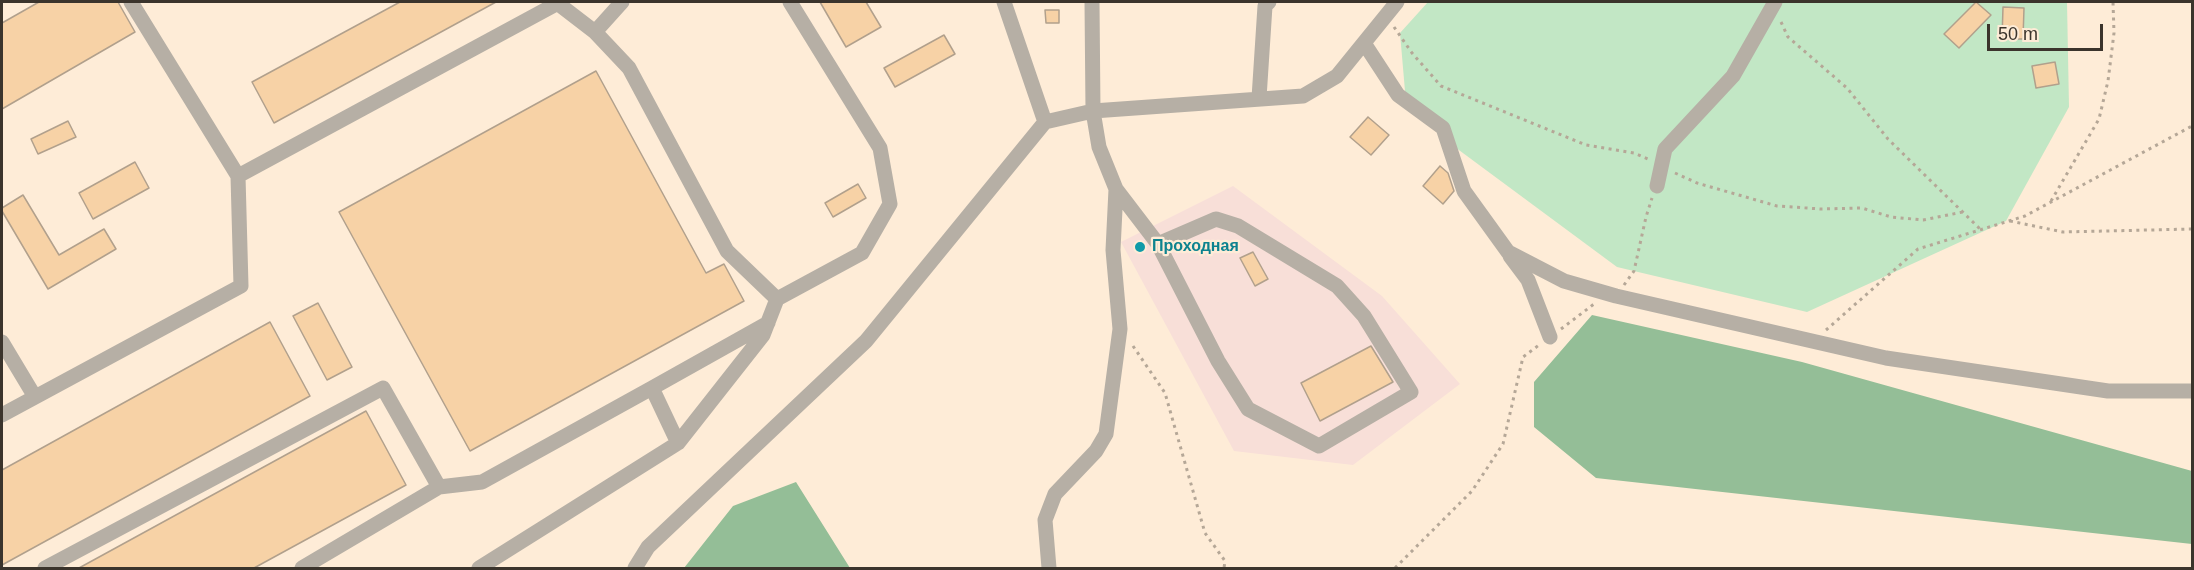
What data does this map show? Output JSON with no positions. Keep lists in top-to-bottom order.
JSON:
{
  "places": ["Проходная"],
  "scale_bar": "50 m"
}
